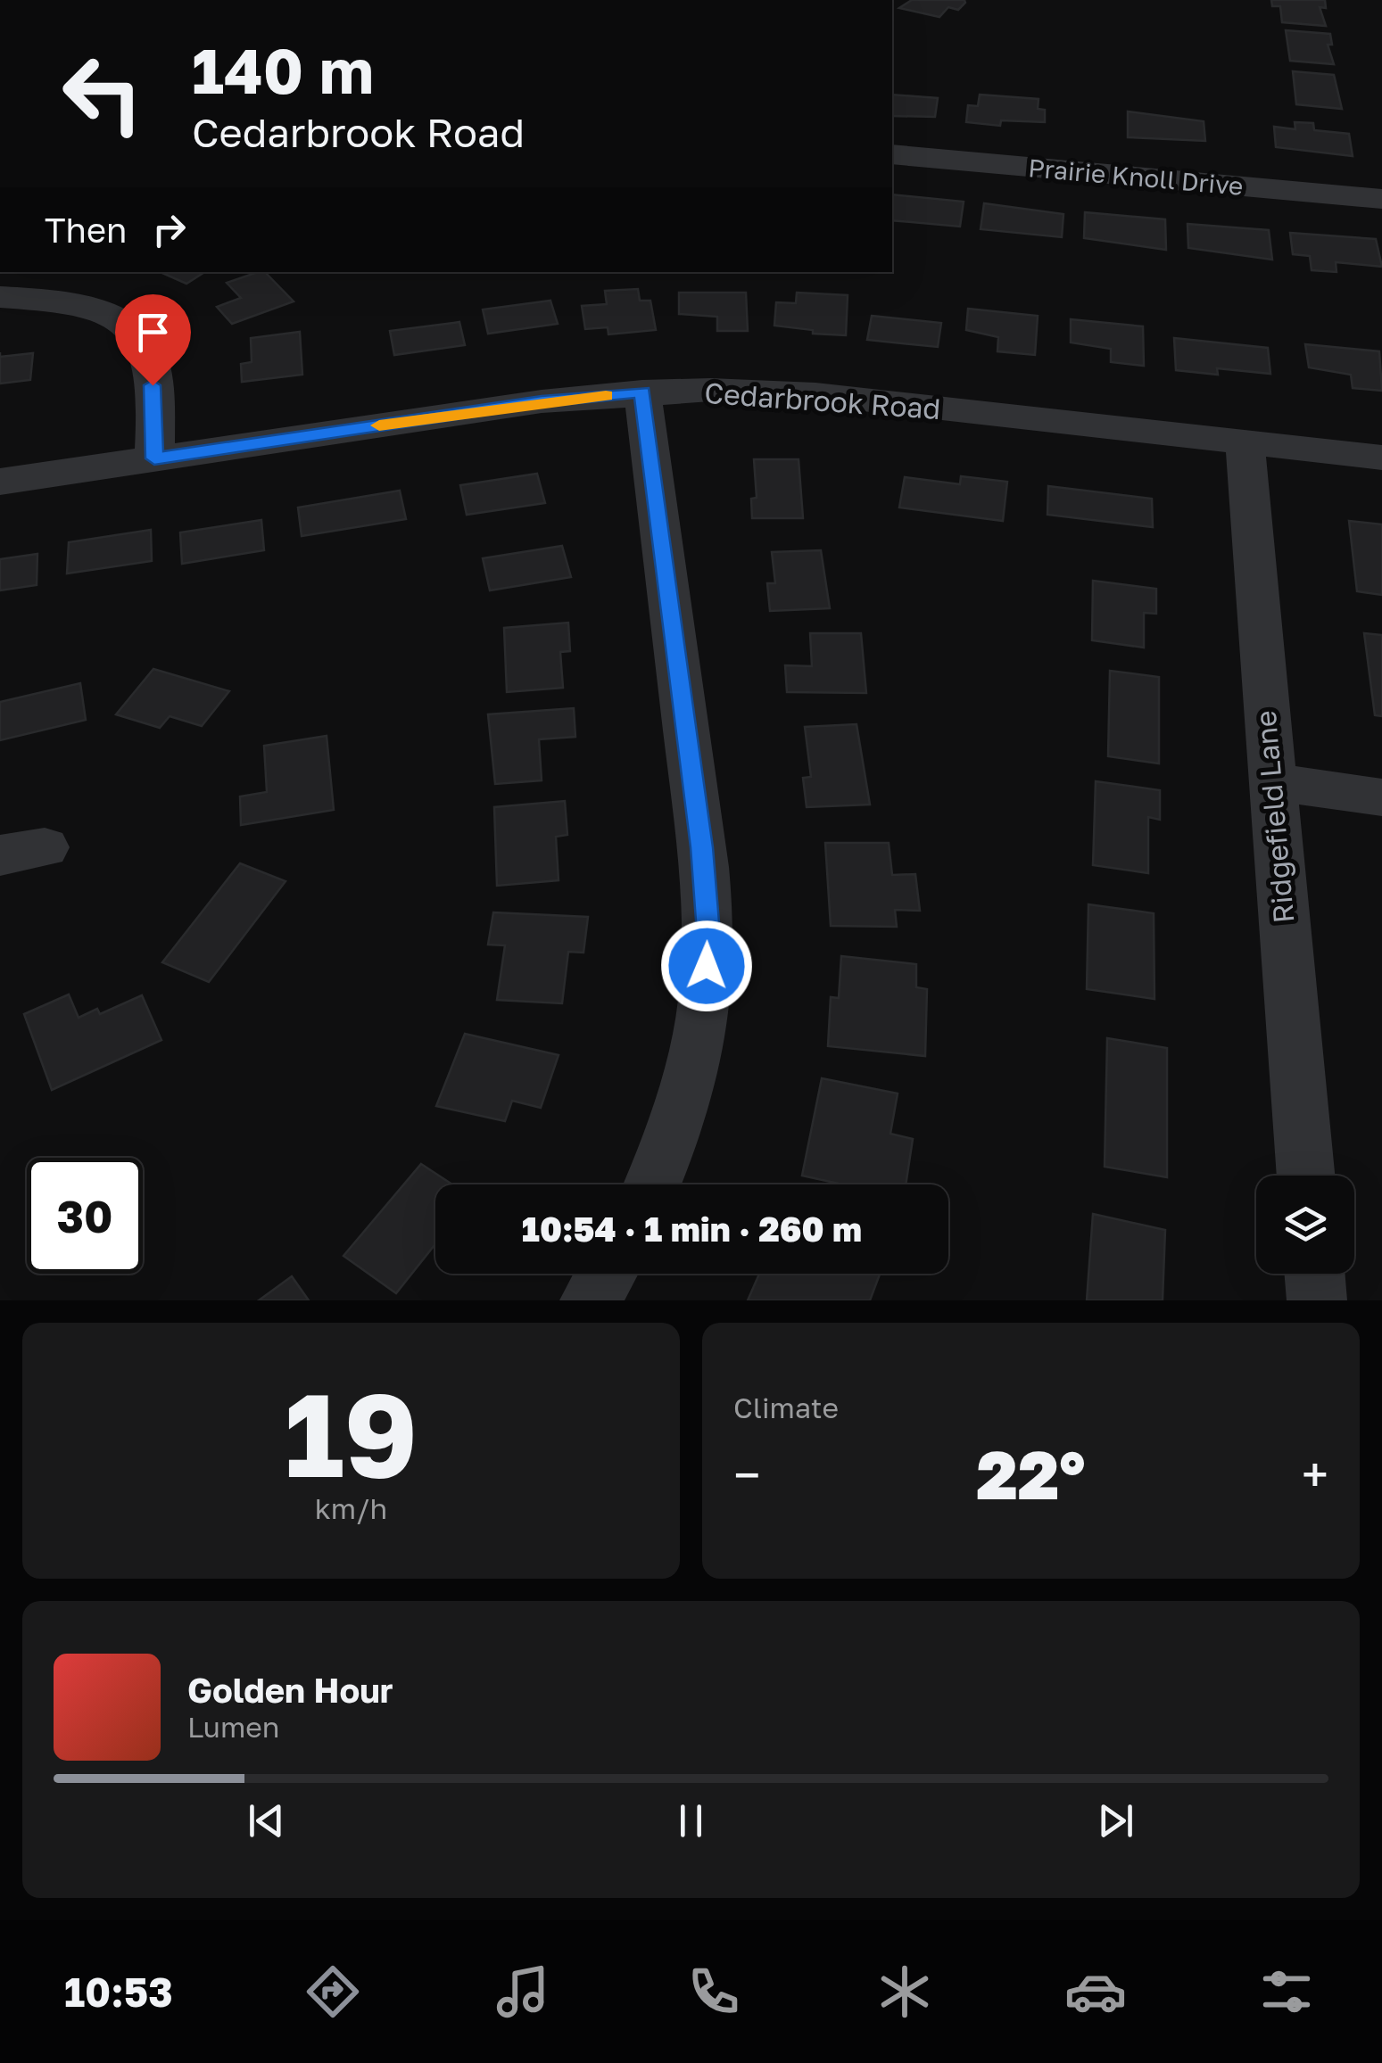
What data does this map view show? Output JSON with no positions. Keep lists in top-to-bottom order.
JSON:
{
  "streets": {
    "street": ["Prairie Knoll Drive", "Cedarbrook Road", "Ridgefield Lane"]
  },
  "crossings": [
    ["Cedarbrook Road", "Ridgefield Lane"]
  ],
  "page": {
    "turn": ["140 m", "Cedarbrook Road"],
    "then": "Then",
    "limit": "30",
    "trip": "10:54 · 1 min · 260 m",
    "tile": [
      ["19", "km/h"],
      "Climate"
    ],
    "heat": ["−", "22°", "+"],
    "song": ["Golden Hour", "Lumen"],
    "tabs": "10:53"
  }
}
